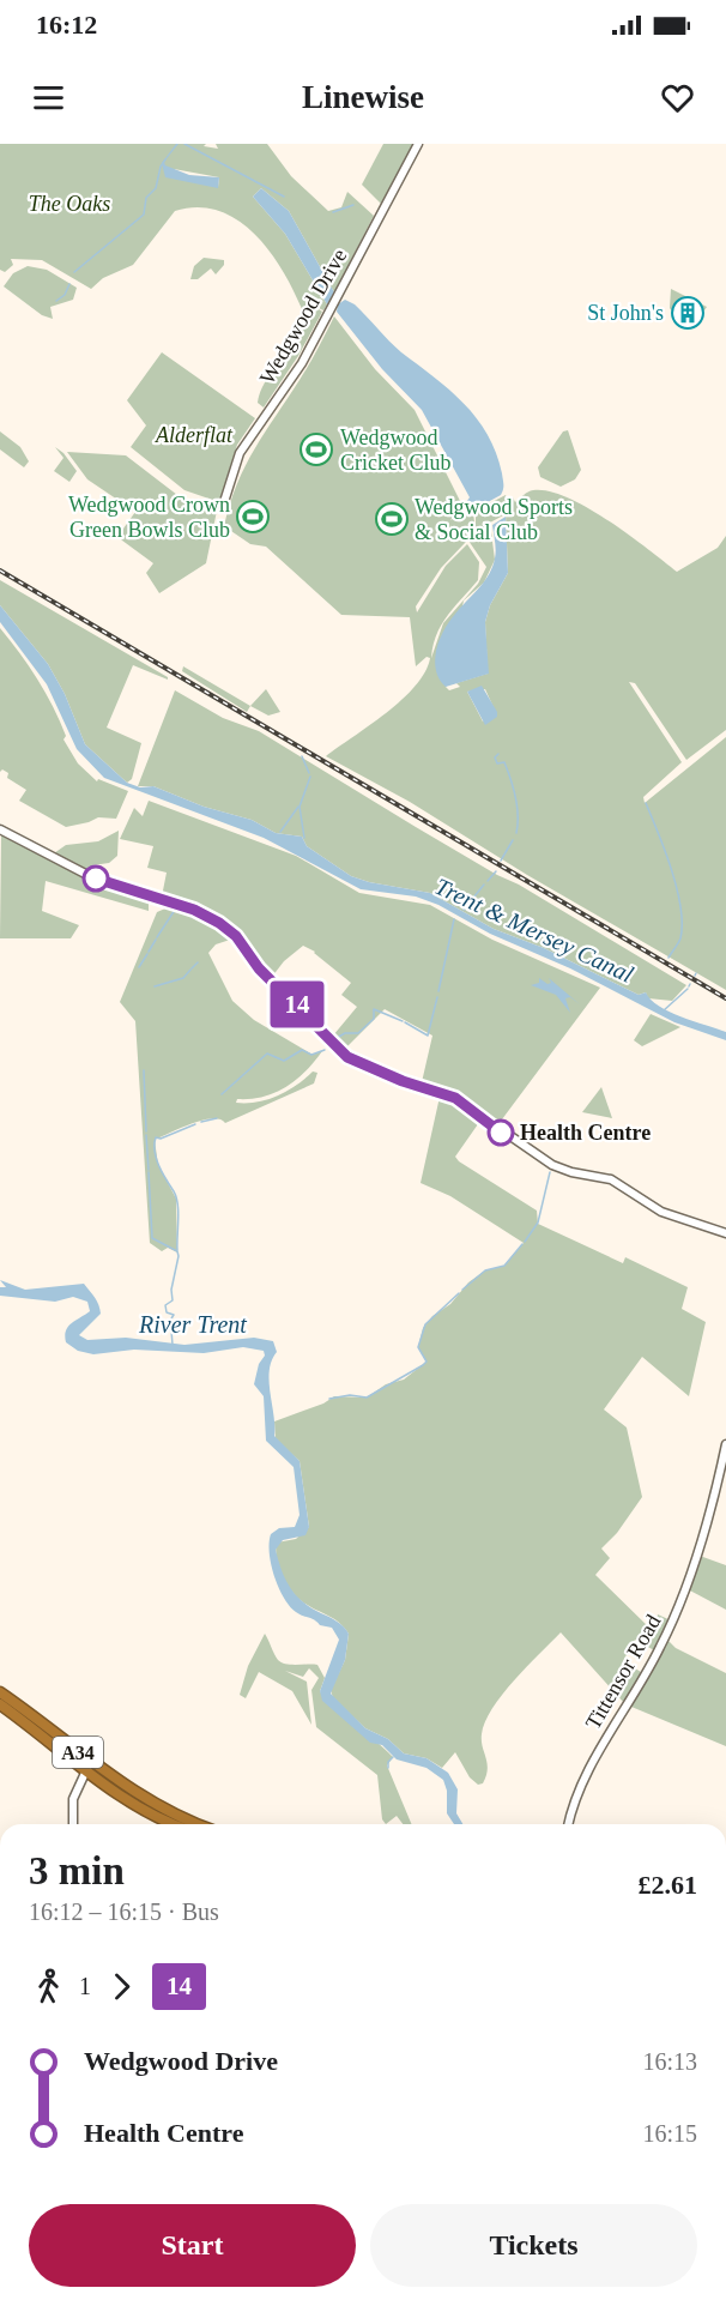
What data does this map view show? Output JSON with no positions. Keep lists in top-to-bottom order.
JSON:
{
  "streets": {
    "highway": ["A34"],
    "street": ["Wedgwood Drive", "Tittensor Road"]
  },
  "water": ["Trent & Mersey Canal", "River Trent"],
  "parks": ["The Oaks", "Alderflat"],
  "places": {
    "building": ["St John's"],
    "sports": ["Wedgwood Cricket Club", "Wedgwood Crown Green Bowls Club", "Wedgwood Sports & Social Club"],
    "other": ["Health Centre"]
  },
  "lines": ["bus line 14"],
  "page": {
    "status": "16:12",
    "header": "Linewise",
    "on_map": "14",
    "heading": ["3 min", "16:12 – 16:15 · Bus", "£2.61"],
    "legs": ["1", "14"],
    "list": [
      {
        "name": "Wedgwood Drive",
        "value": "16:13"
      },
      {
        "name": "Health Centre",
        "value": "16:15"
      }
    ],
    "buttons": ["Start", "Tickets"]
  }
}
